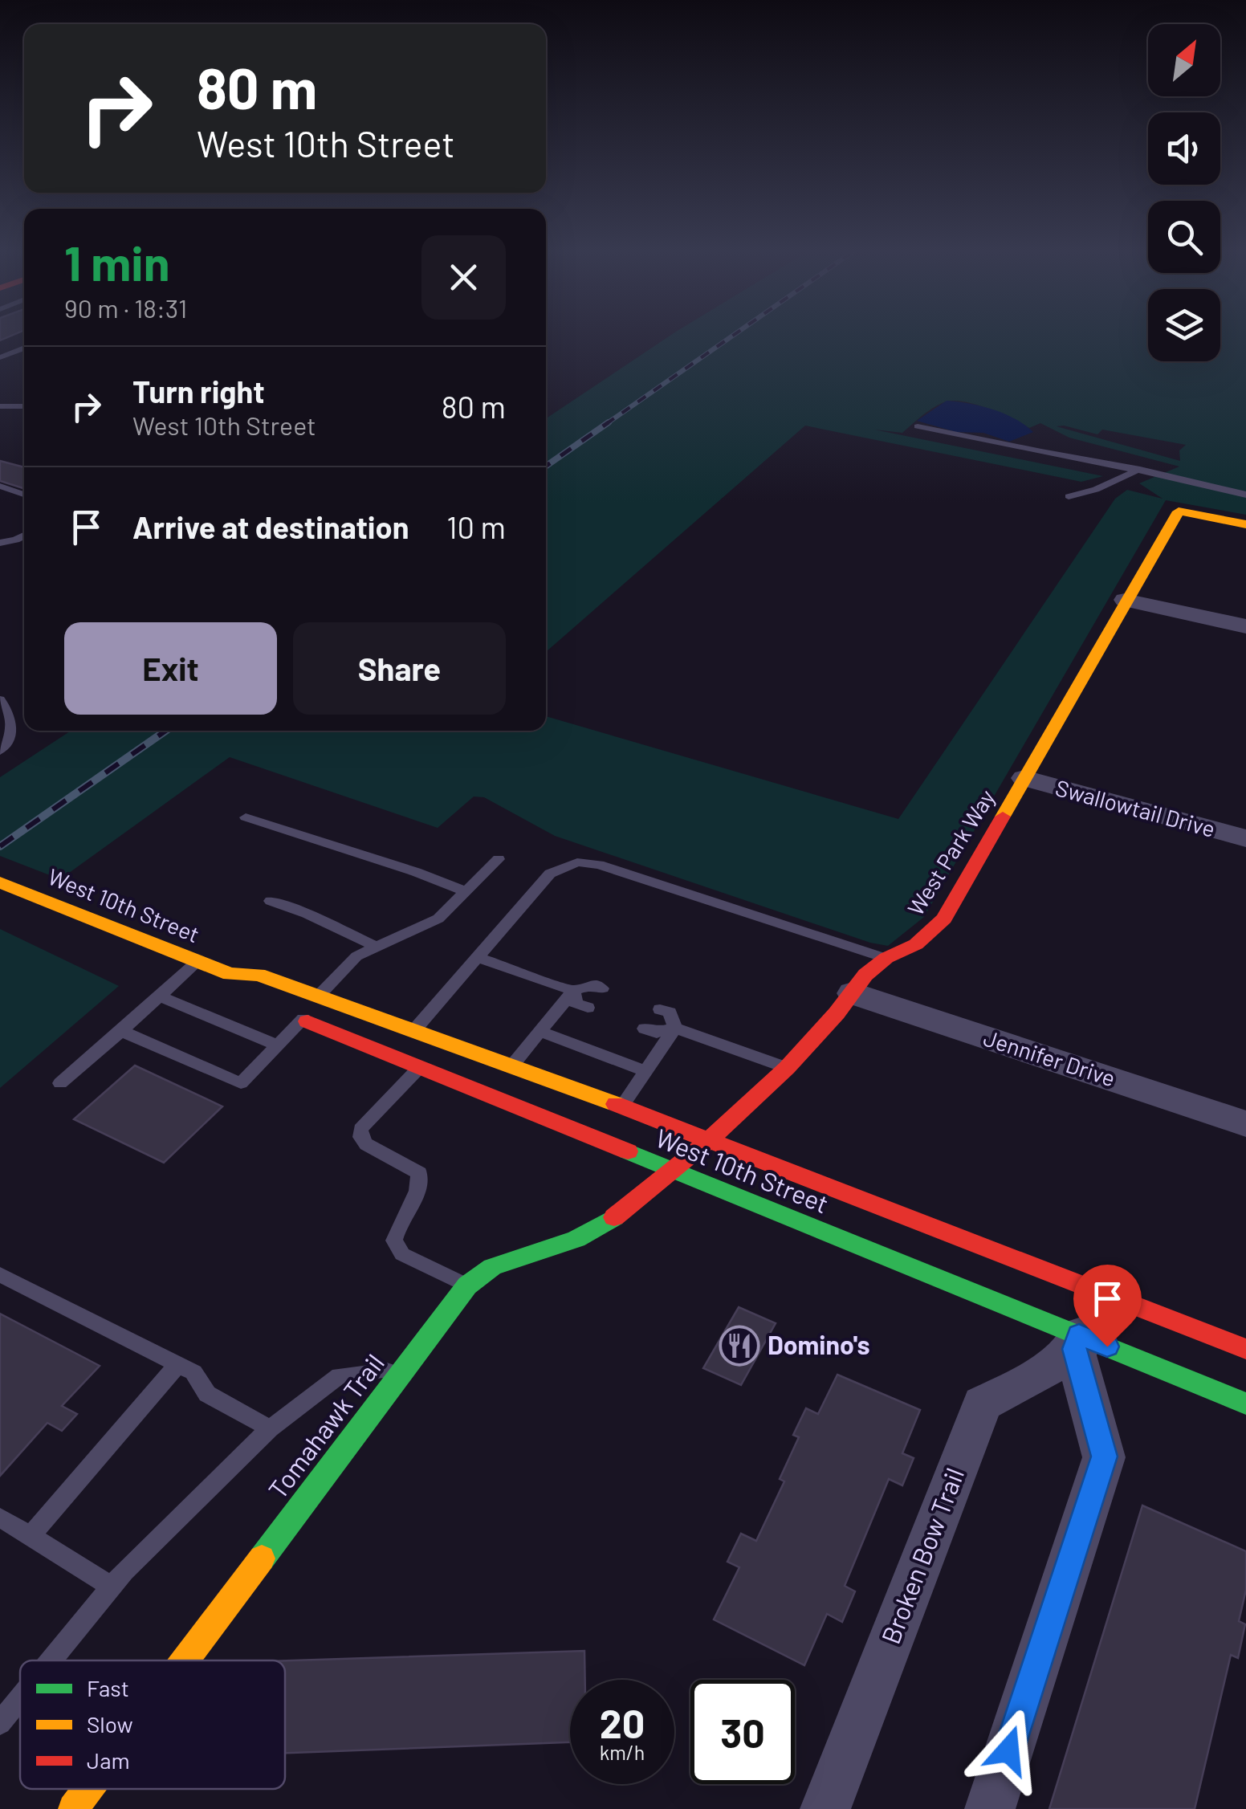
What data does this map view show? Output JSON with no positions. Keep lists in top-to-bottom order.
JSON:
{
  "streets": {
    "street": [
      "Swallowtail Drive",
      "West Park Way",
      "West 10th Street",
      "Jennifer Drive",
      "Tomahawk Trail",
      "Broken Bow Trail"
    ]
  },
  "crossings": [
    ["Swallowtail Drive", "West Park Way"],
    ["West Park Way", "West 10th Street"],
    ["West Park Way", "Jennifer Drive"],
    ["West Park Way", "Tomahawk Trail"],
    ["West 10th Street", "Tomahawk Trail"],
    ["West 10th Street", "Broken Bow Trail"]
  ],
  "places": {
    "restaurant": ["Domino's"]
  },
  "legend": ["Fast", "Slow", "Jam"],
  "north": "top right",
  "page": {
    "turn": ["80 m", "West 10th Street"],
    "heading": ["1 min", "90 m · 18:31"],
    "list": [
      {
        "name": "Turn right",
        "note": "West 10th Street",
        "value": "80 m"
      },
      {
        "name": "Arrive at destination",
        "value": "10 m"
      }
    ],
    "buttons": ["Exit", "Share"],
    "speed": "20 km/h",
    "limit": "30"
  }
}
